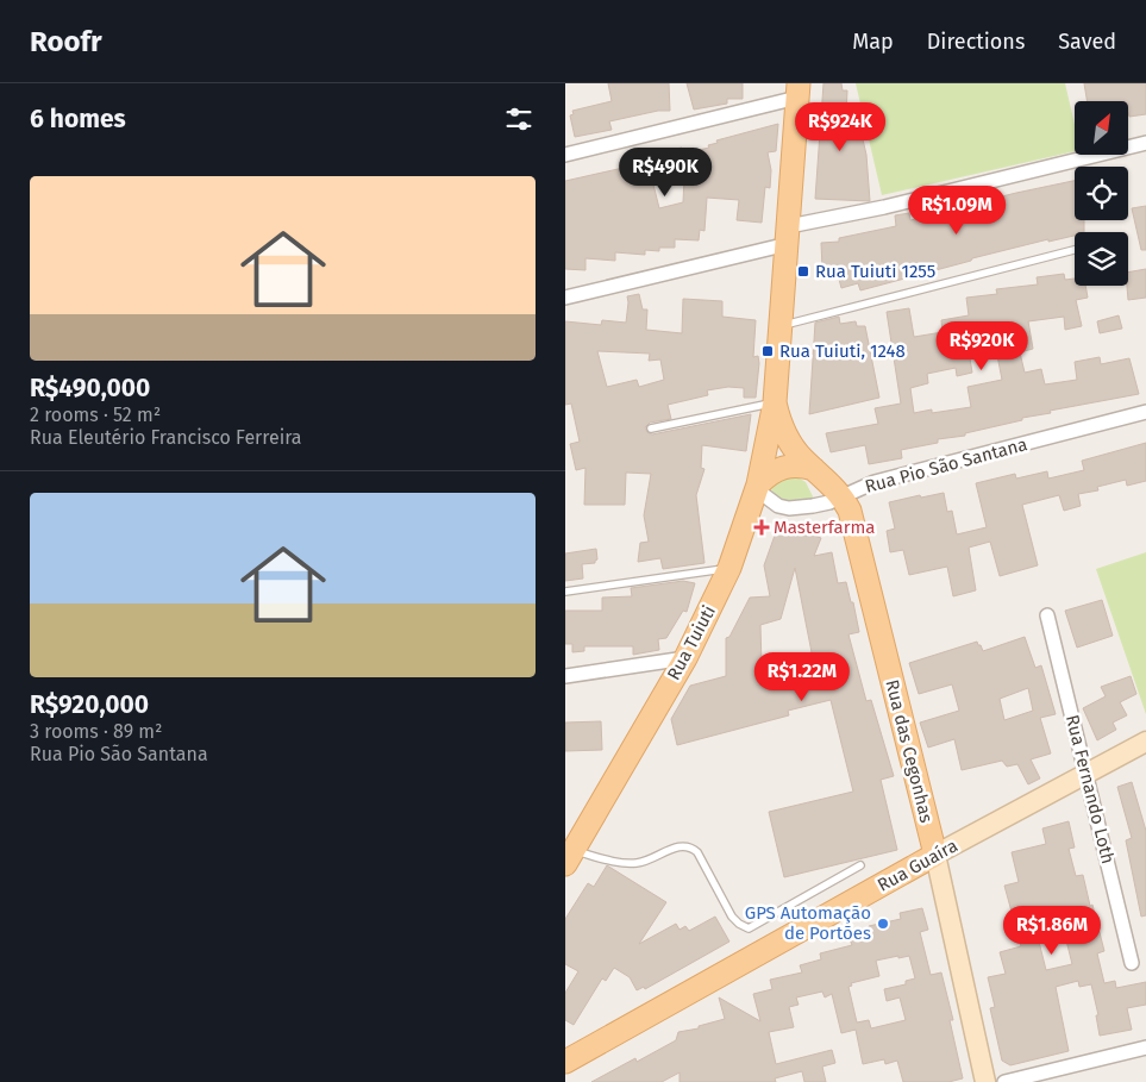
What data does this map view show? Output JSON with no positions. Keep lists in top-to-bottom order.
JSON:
{
  "streets": {
    "main road": ["Rua Tuiuti", "Rua das Cegonhas", "Rua Guaíra"],
    "street": ["Rua Pio São Santana", "Rua Fernando Loth"]
  },
  "crossings": [
    ["Rua Pio São Santana", "Rua Tuiuti"],
    ["Rua Pio São Santana", "Rua das Cegonhas"],
    ["Rua Tuiuti", "Rua das Cegonhas"],
    ["Rua das Cegonhas", "Rua Guaíra"],
    ["Rua Fernando Loth", "Rua Guaíra"]
  ],
  "places": {
    "transit": ["Rua Tuiuti 1255", "Rua Tuiuti, 1248"],
    "health": ["Masterfarma"],
    "other": ["GPS Automação de Portões"]
  },
  "north": "top right",
  "page": {
    "header": "Roofr",
    "nav": ["Map", "Directions", "Saved"],
    "heading": "6 homes",
    "price": [
      "R$924K",
      "R$490K",
      "R$1.09M",
      "R$920K",
      "R$1.22M",
      "R$1.86M"
    ],
    "list": [
      {
        "name": "R$490,000",
        "note": "2 rooms · 52 m² · Rua Eleutério Francisco Ferreira"
      },
      {
        "name": "R$920,000",
        "note": "3 rooms · 89 m² · Rua Pio São Santana"
      }
    ]
  }
}
